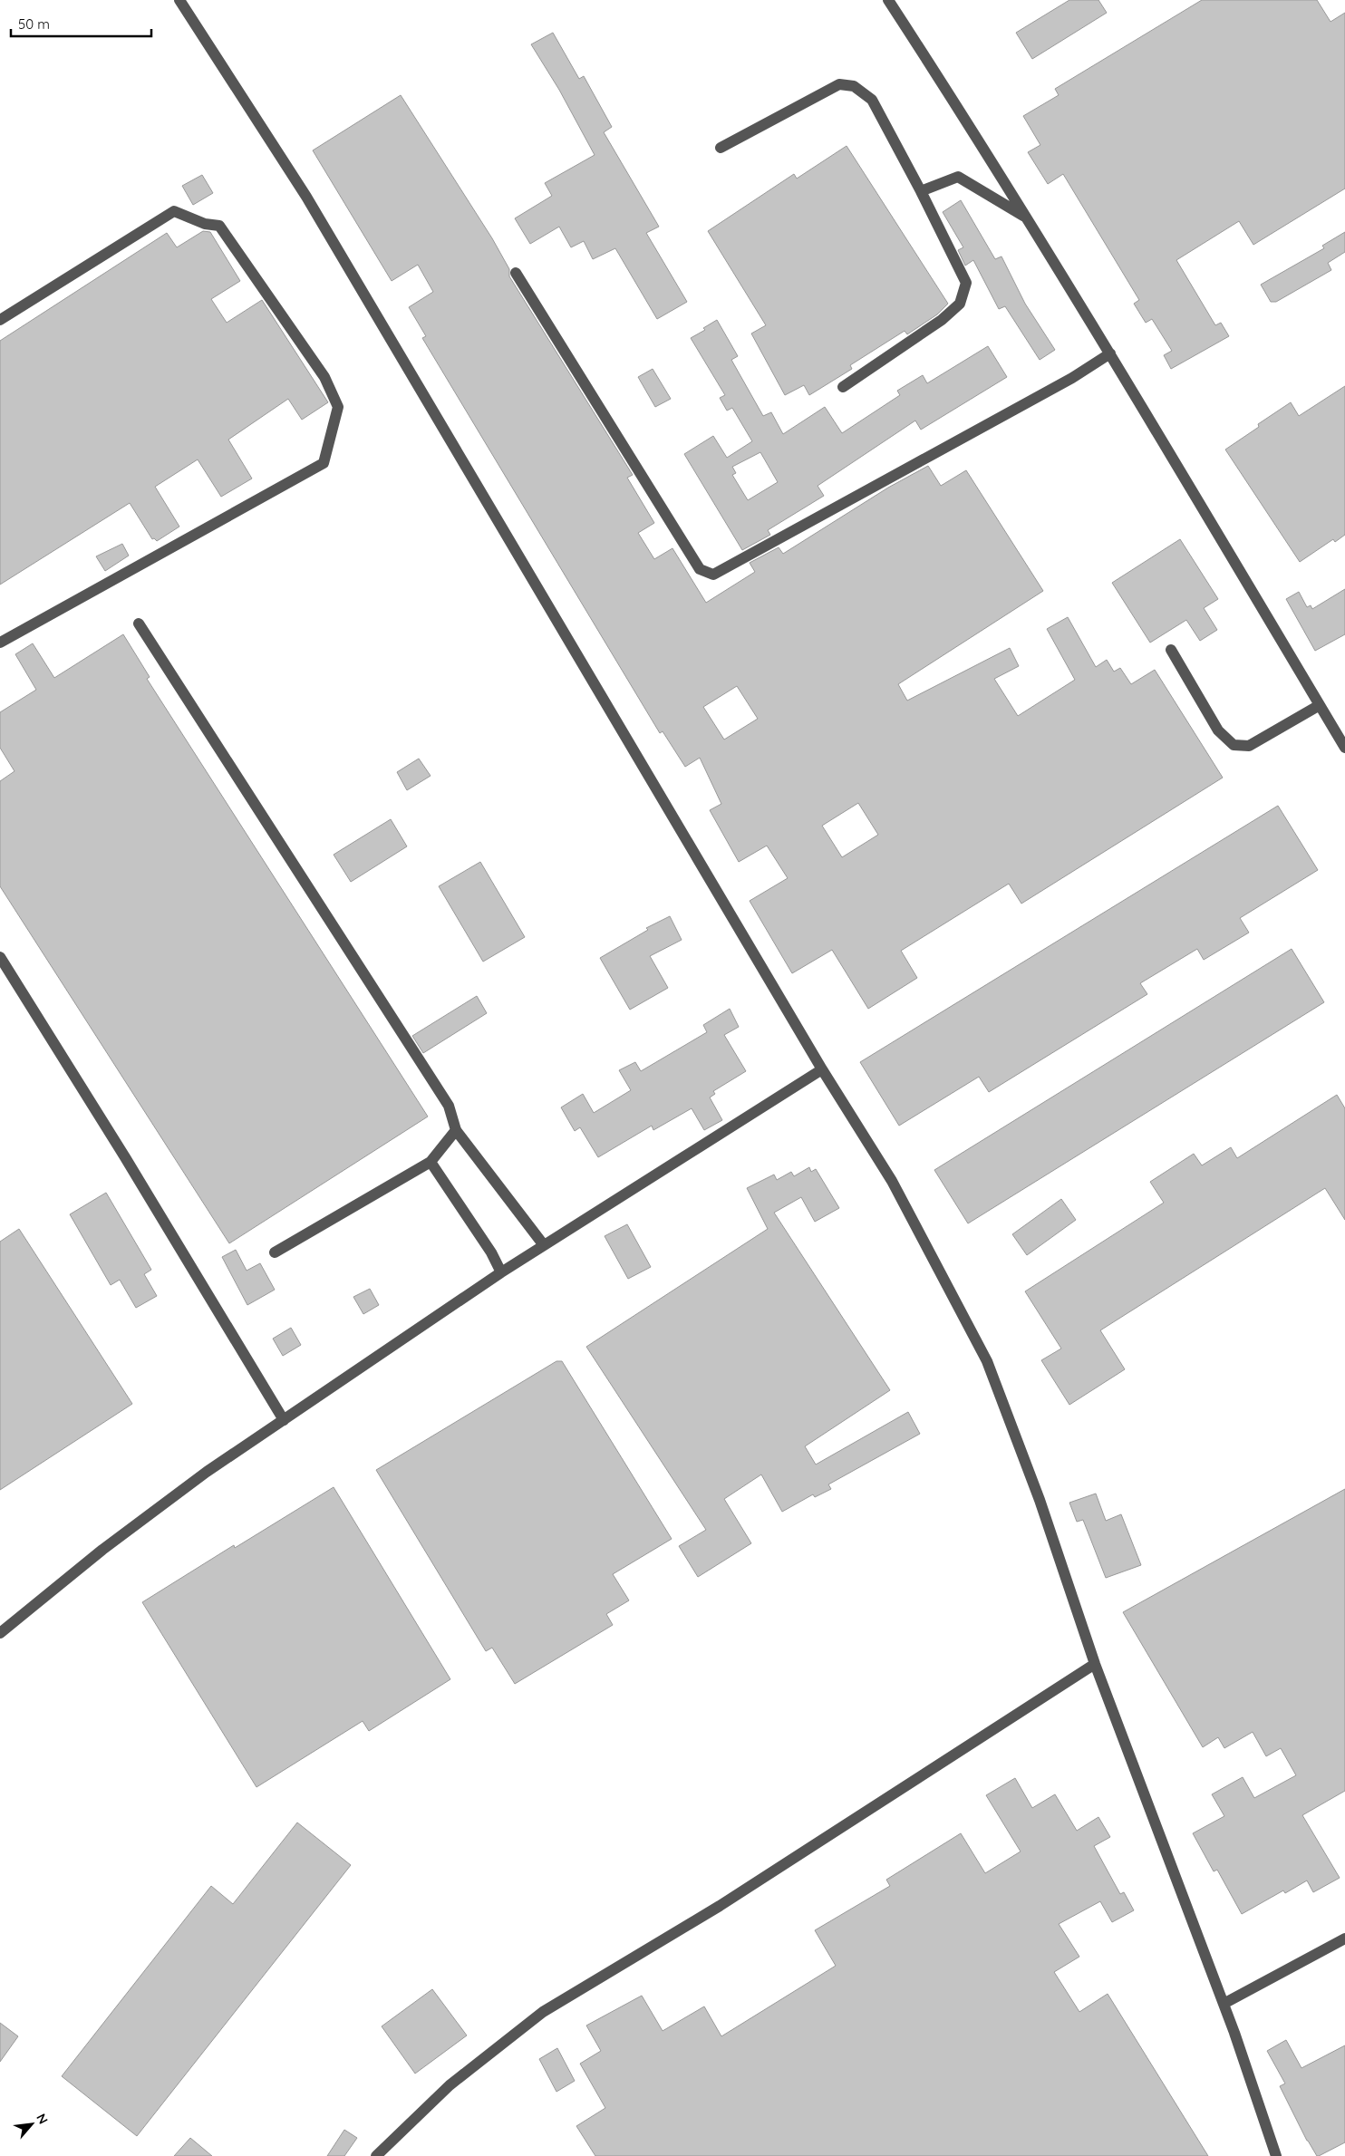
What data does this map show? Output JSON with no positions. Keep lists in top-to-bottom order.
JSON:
{
  "scale_bar": "50 m",
  "north": "top right"
}
